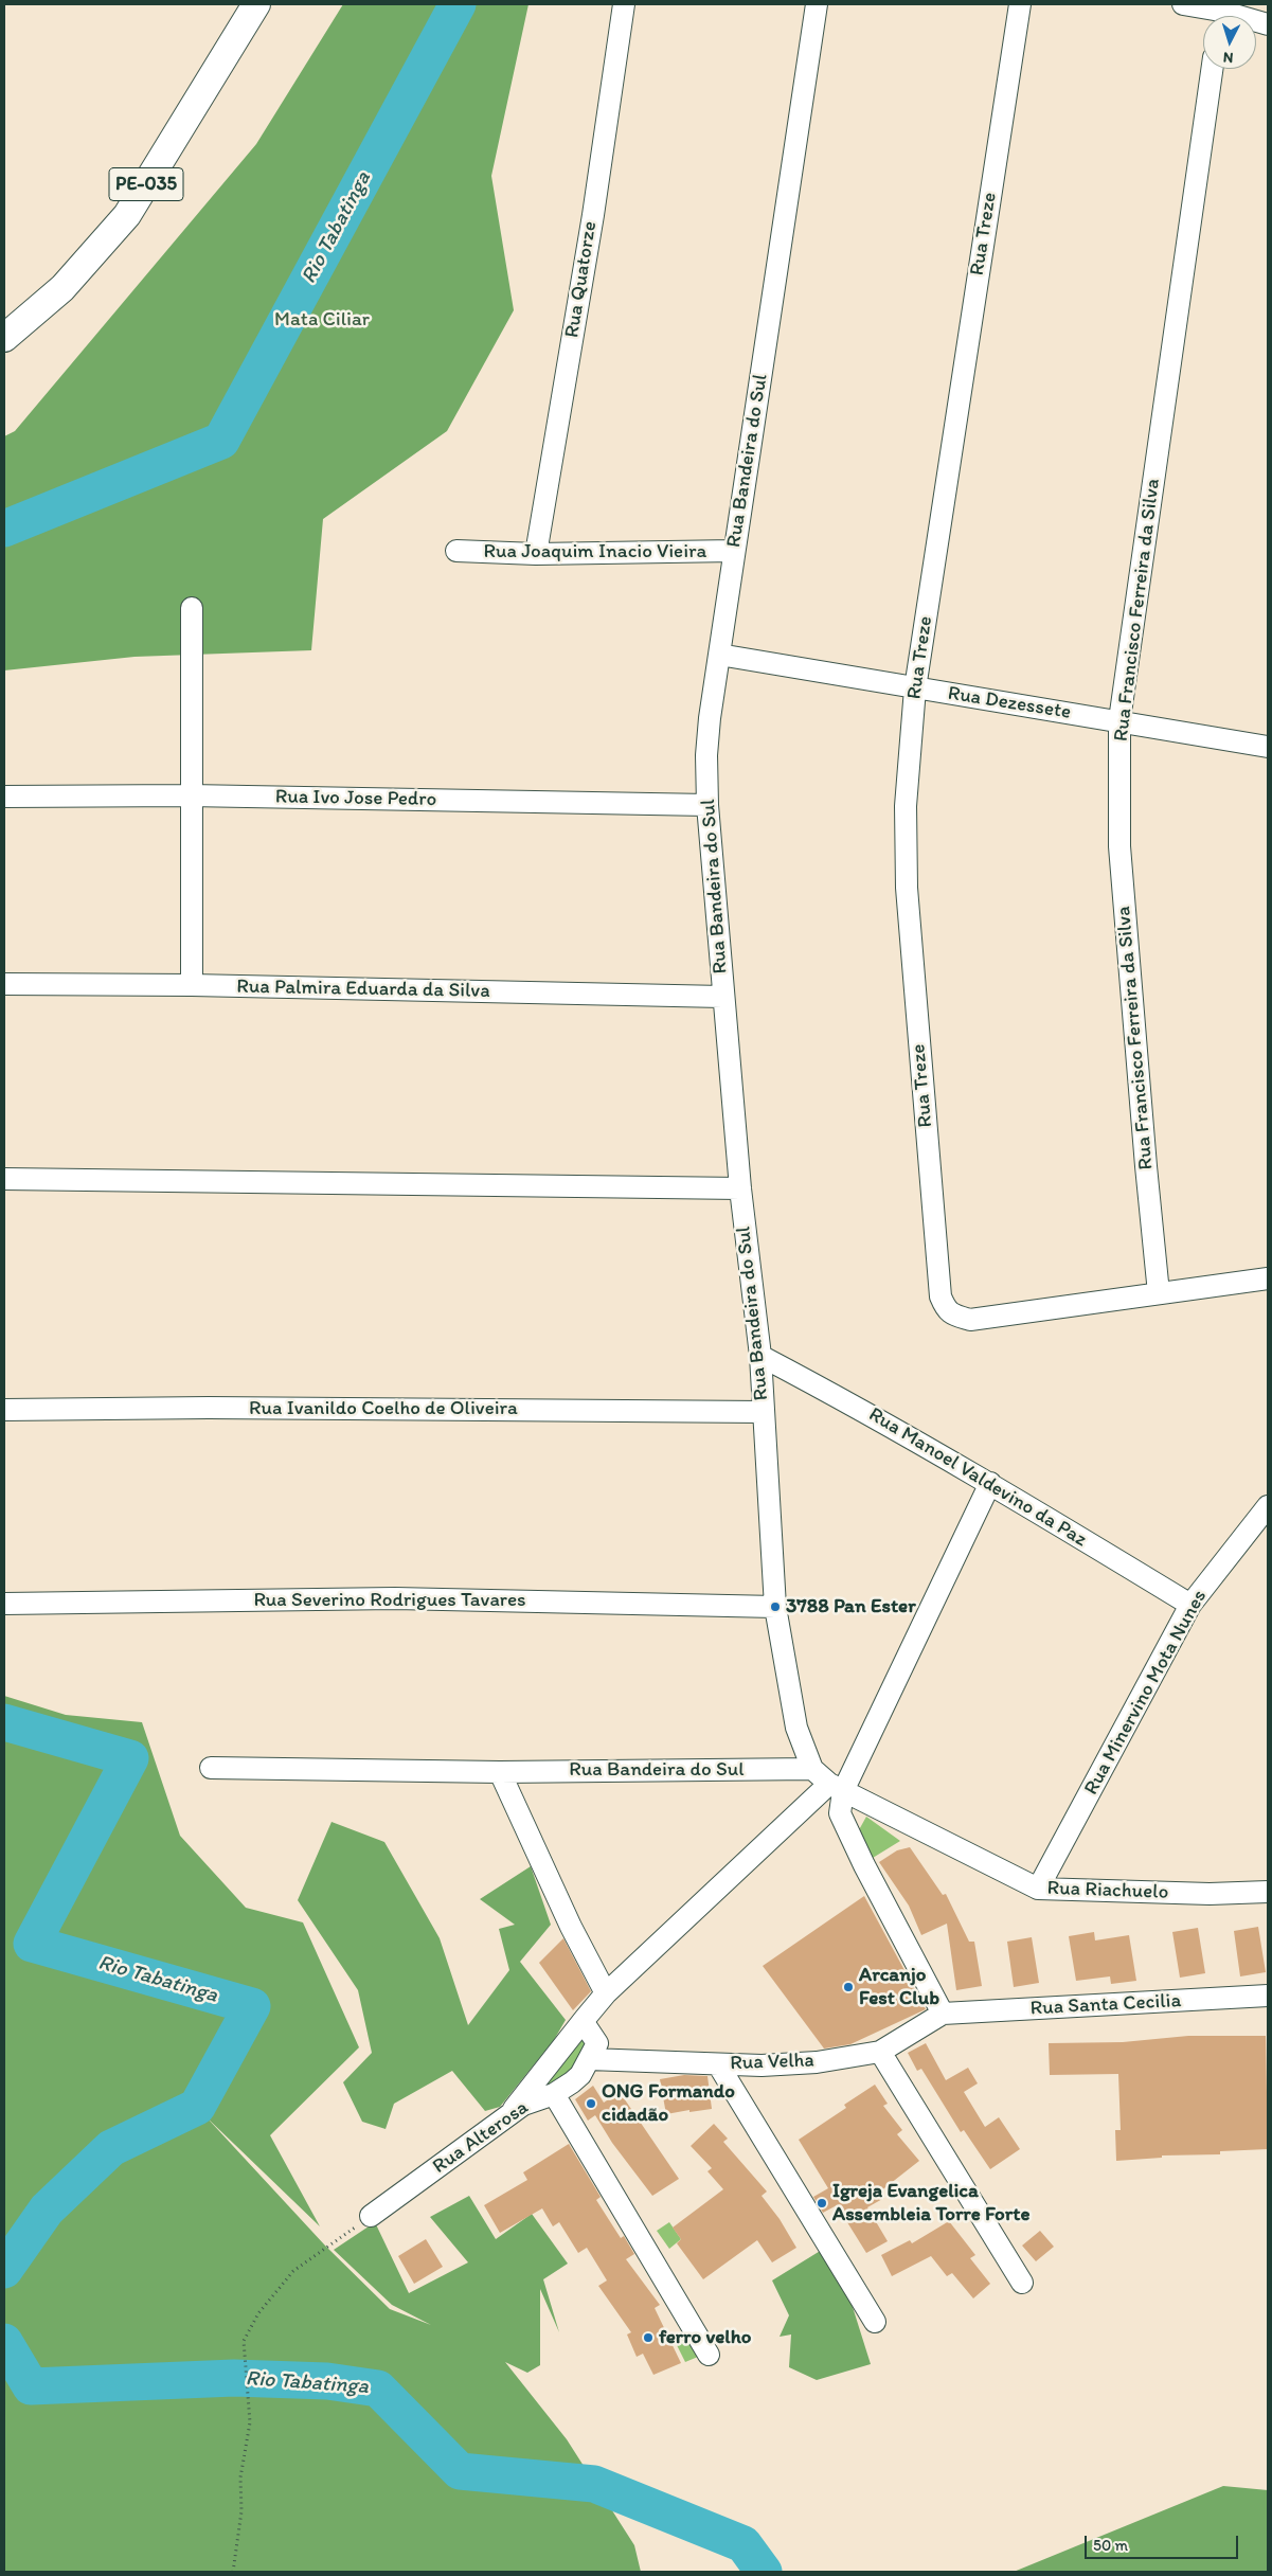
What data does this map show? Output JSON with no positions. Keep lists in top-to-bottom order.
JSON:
{
  "streets": {
    "main road": ["PE-035"],
    "street": [
      "Rua Treze",
      "Rua Quatorze",
      "Rua Bandeira do Sul",
      "Rua Joaquim Inacio Vieira",
      "Rua Francisco Ferreira da Silva",
      "Rua Dezessete",
      "Rua Ivo Jose Pedro",
      "Rua Palmira Eduarda da Silva",
      "Rua Ivanildo Coelho de Oliveira",
      "Rua Manoel Valdevino da Paz",
      "Rua Severino Rodrigues Tavares",
      "Rua Minervino Mota Nunes",
      "Rua Riachuelo",
      "Rua Santa Cecilia",
      "Rua Velha",
      "Rua Alterosa"
    ]
  },
  "crossings": [
    ["Rua Treze", "Rua Francisco Ferreira da Silva"],
    ["Rua Treze", "Rua Dezessete"],
    ["Rua Quatorze", "Rua Joaquim Inacio Vieira"],
    ["Rua Bandeira do Sul", "Rua Joaquim Inacio Vieira"],
    ["Rua Bandeira do Sul", "Rua Dezessete"],
    ["Rua Bandeira do Sul", "Rua Ivo Jose Pedro"],
    ["Rua Bandeira do Sul", "Rua Palmira Eduarda da Silva"],
    ["Rua Bandeira do Sul", "Rua Ivanildo Coelho de Oliveira"],
    ["Rua Bandeira do Sul", "Rua Manoel Valdevino da Paz"],
    ["Rua Bandeira do Sul", "Rua Severino Rodrigues Tavares"],
    ["Rua Bandeira do Sul", "Rua Riachuelo"],
    ["Rua Francisco Ferreira da Silva", "Rua Dezessete"],
    ["Rua Manoel Valdevino da Paz", "Rua Minervino Mota Nunes"],
    ["Rua Minervino Mota Nunes", "Rua Riachuelo"],
    ["Rua Santa Cecilia", "Rua Velha"],
    ["Rua Velha", "Rua Alterosa"]
  ],
  "water": ["Rio Tabatinga"],
  "parks": ["Mata Ciliar"],
  "places": [
    "3788 Pan Ester",
    "Arcanjo Fest Club",
    "ONG Formando cidadão",
    "Igreja Evangelica Assembleia Torre Forte",
    "ferro velho"
  ],
  "scale_bar": "50 m",
  "north": "bottom"
}
